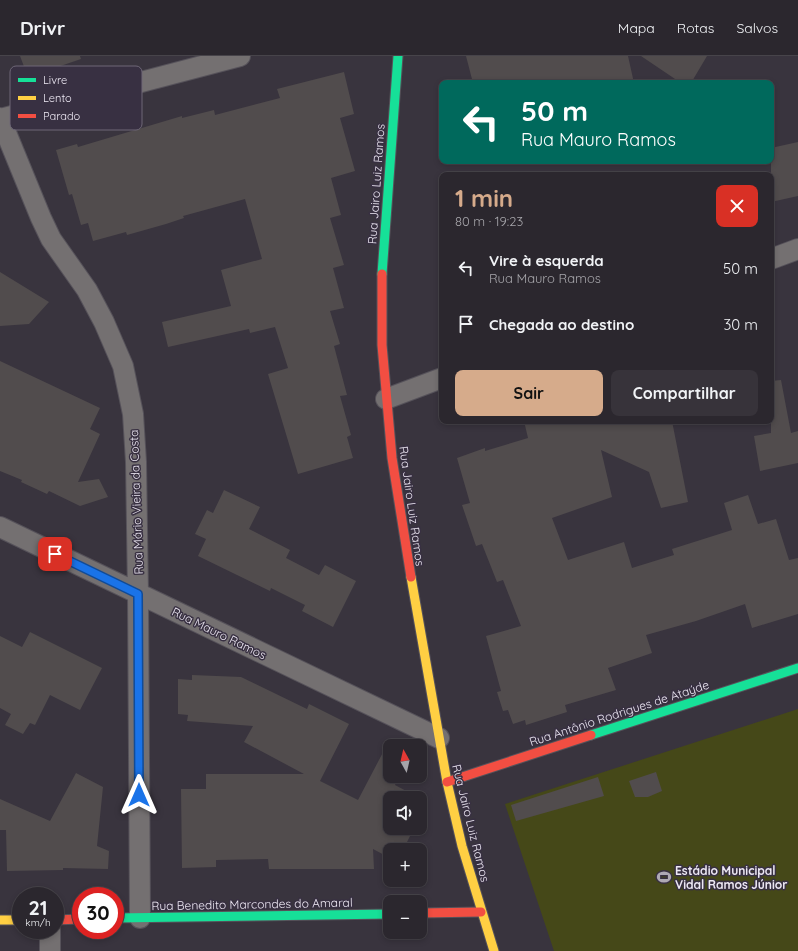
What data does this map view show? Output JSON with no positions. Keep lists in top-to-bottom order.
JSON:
{
  "streets": {
    "street": [
      "Rua Jairo Luiz Ramos",
      "Rua Mário Vieira da Costa",
      "Rua Mauro Ramos",
      "Rua Antônio Rodrigues de Ataýde",
      "Rua Benedito Marcondes do Amaral"
    ]
  },
  "crossings": [
    ["Rua Jairo Luiz Ramos", "Rua Mauro Ramos"],
    ["Rua Jairo Luiz Ramos", "Rua Antônio Rodrigues de Ataýde"],
    ["Rua Mário Vieira da Costa", "Rua Mauro Ramos"],
    ["Rua Mário Vieira da Costa", "Rua Benedito Marcondes do Amaral"]
  ],
  "places": {
    "sports": ["Estádio Municipal Vidal Ramos Júnior"]
  },
  "legend": ["Livre", "Lento", "Parado"],
  "north": "top",
  "page": {
    "header": "Drivr",
    "nav": ["Mapa", "Rotas", "Salvos"],
    "turn": ["50 m", "Rua Mauro Ramos"],
    "heading": ["1 min", "80 m · 19:23"],
    "list": [
      {
        "name": "Vire à esquerda",
        "note": "Rua Mauro Ramos",
        "value": "50 m"
      },
      {
        "name": "Chegada ao destino",
        "value": "30 m"
      }
    ],
    "buttons": ["Sair", "Compartilhar"],
    "map_buttons": ["+", "−"],
    "speed": "21 km/h",
    "limit": "30"
  }
}
